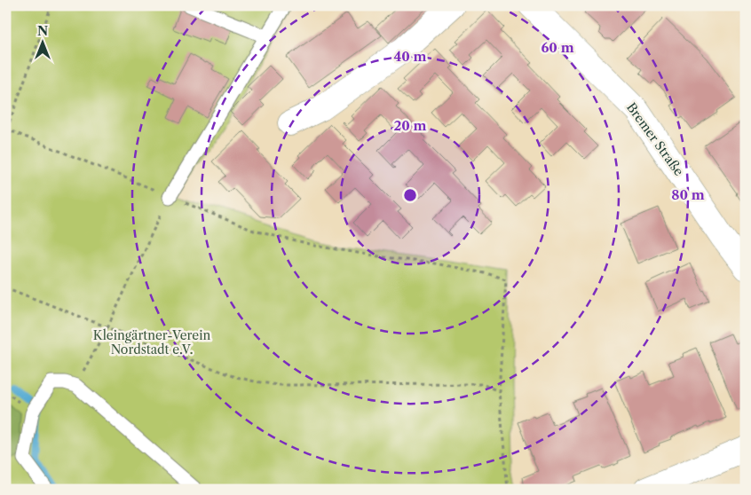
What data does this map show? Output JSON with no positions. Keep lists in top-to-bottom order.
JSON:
{
  "streets": {
    "street": ["Bremer Straße"]
  },
  "parks": ["Kleingärtner-Verein Nordstadt e.V."],
  "north": "top",
  "rings": [
    "60 m",
    "40 m",
    "20 m",
    "80 m"
  ]
}
